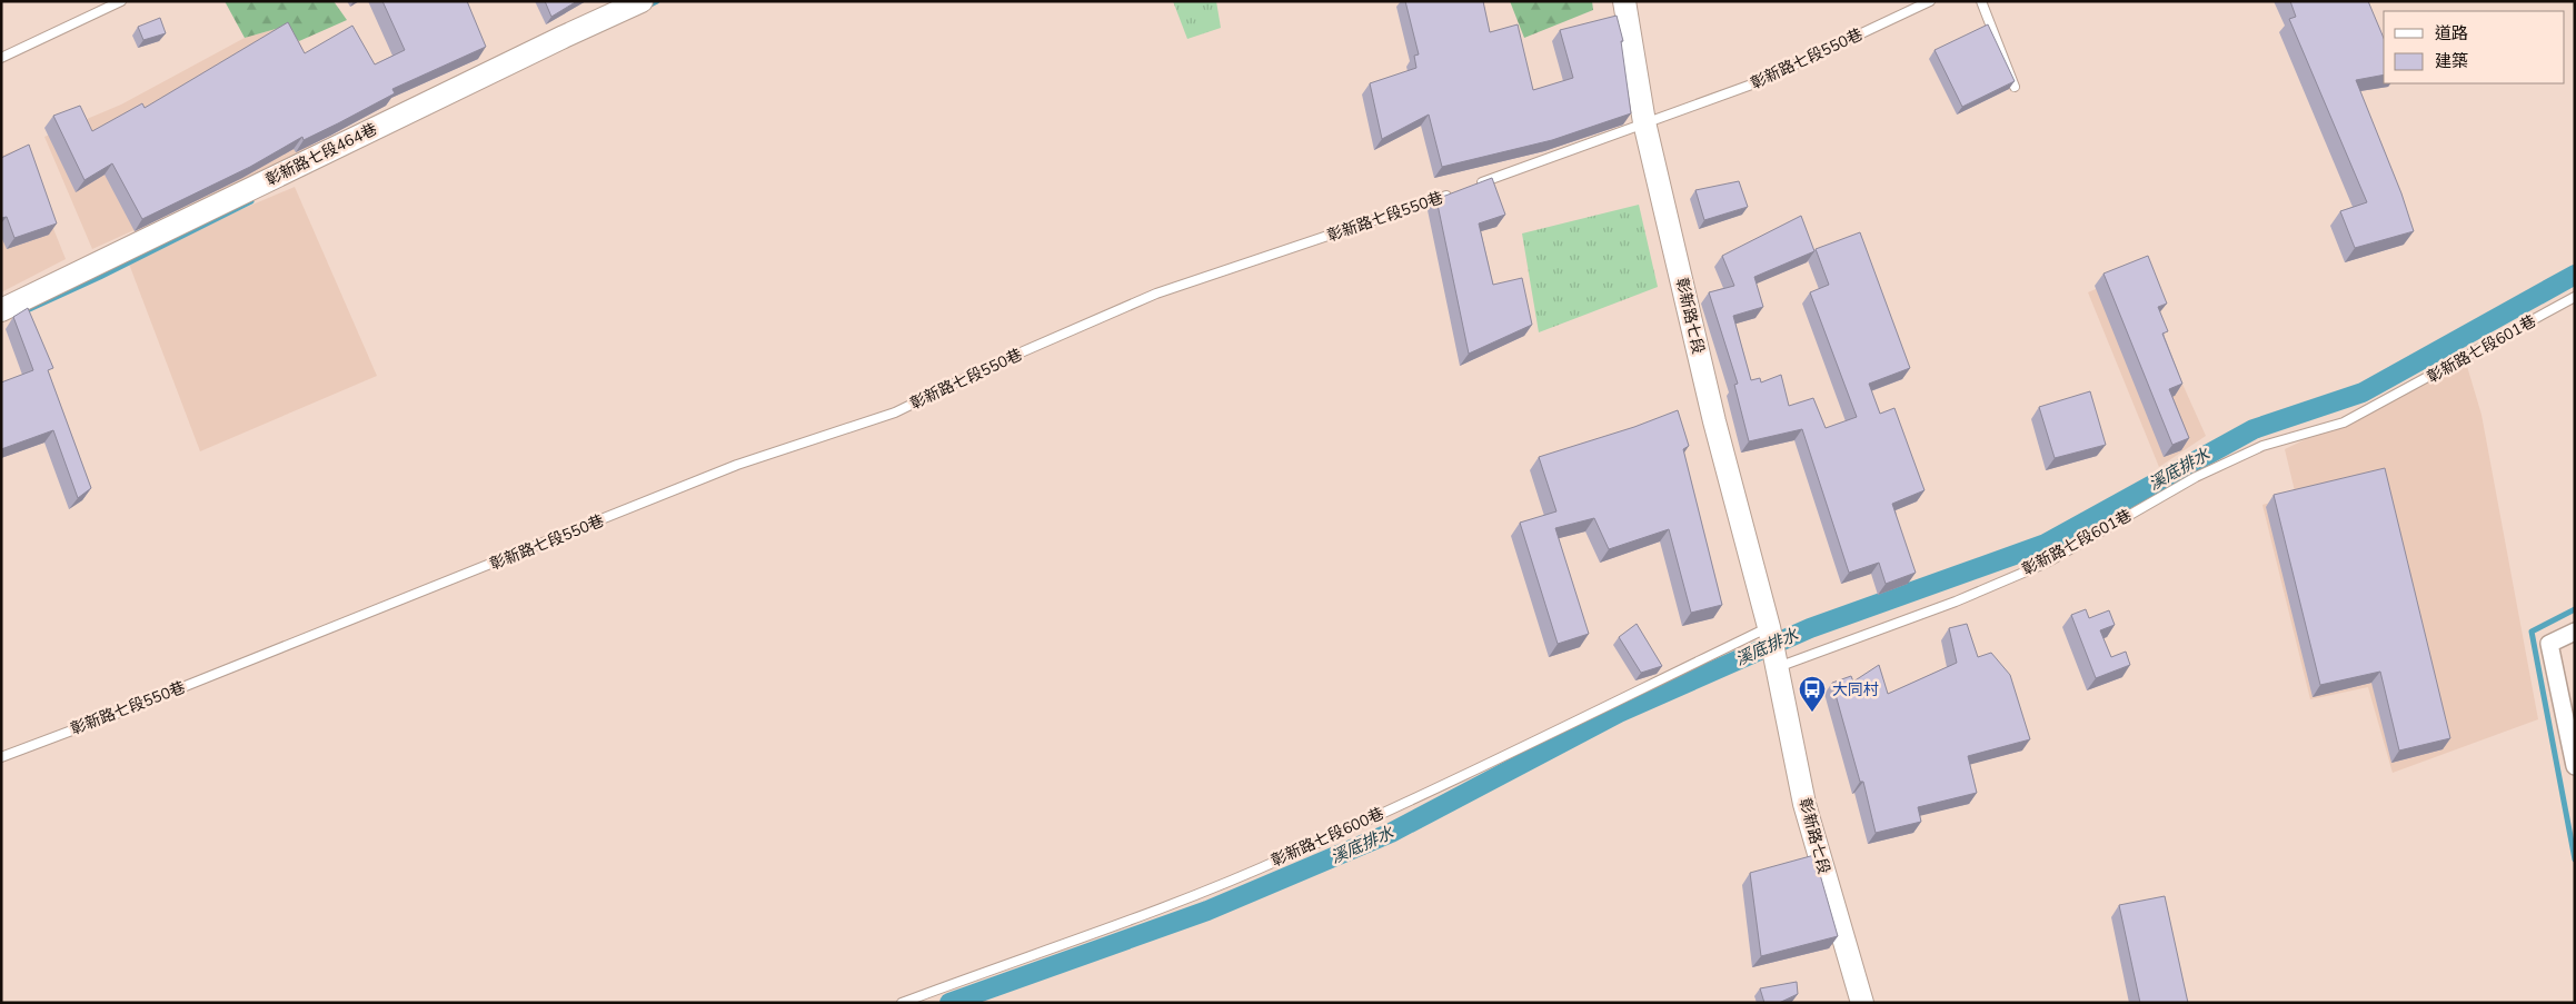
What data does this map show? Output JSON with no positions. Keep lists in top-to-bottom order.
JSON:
{
  "streets": {
    "street": ["彰新路七段464巷", "彰新路七段"],
    "lane": ["彰新路七段550巷", "彰新路七段601巷", "彰新路七段600巷"]
  },
  "crossings": [
    ["彰新路七段550巷", "彰新路七段"],
    ["彰新路七段", "彰新路七段601巷"],
    ["彰新路七段", "彰新路七段600巷"]
  ],
  "water": ["溪底排水"],
  "places": {
    "bus stop": ["大同村"]
  },
  "legend": ["道路", "建築"]
}
